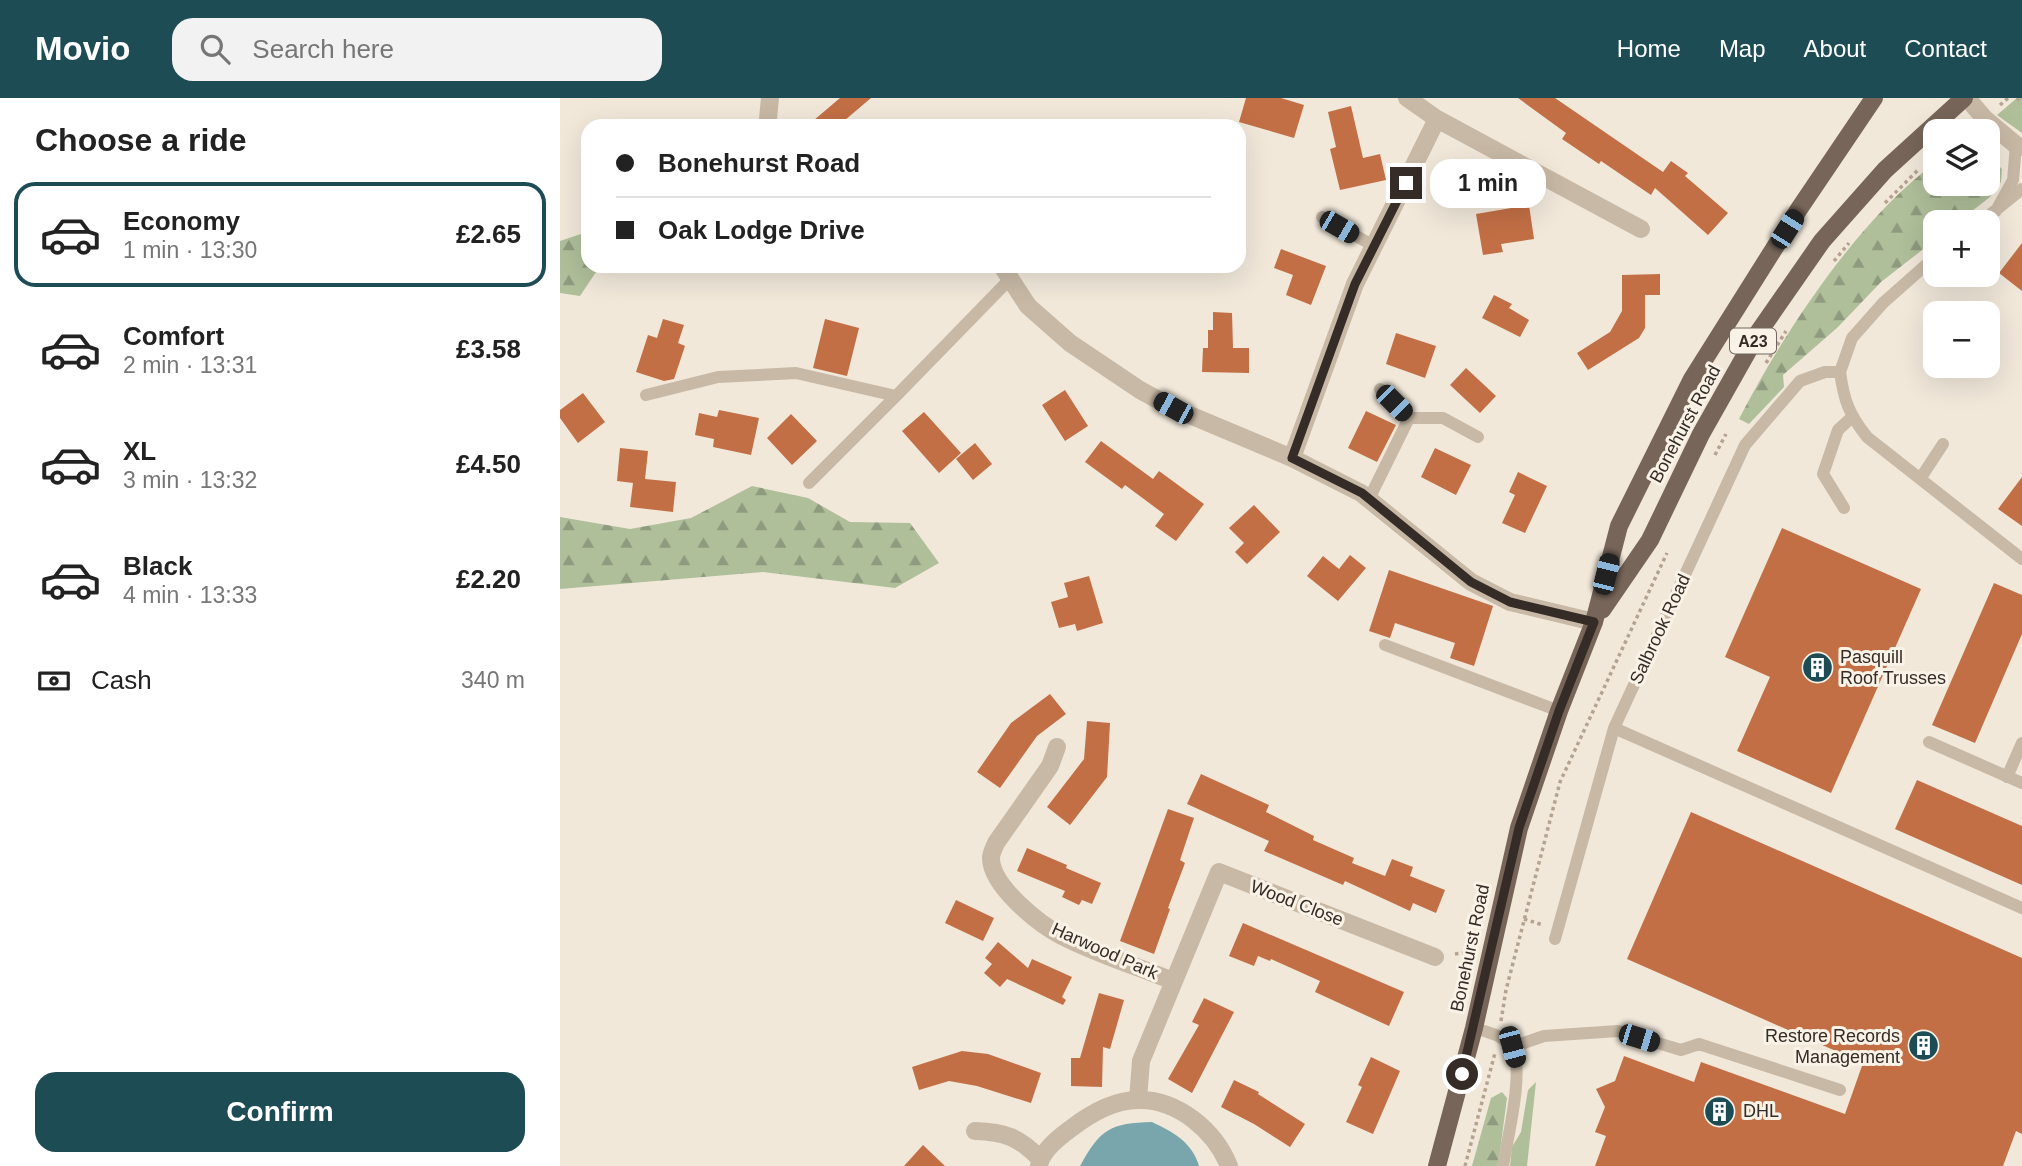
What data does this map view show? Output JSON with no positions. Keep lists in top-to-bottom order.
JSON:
{
  "streets": {
    "main road": ["A23", "Bonehurst Road"],
    "street": ["Wood Close", "Harwood Park"],
    "lane": ["Salbrook Road"]
  },
  "crossings": [
    ["Wood Close", "Harwood Park"]
  ],
  "places": {
    "building": ["Pasquill Roof Trusses", "Restore Records Management", "DHL"]
  },
  "page": {
    "header": "Movio",
    "search": "Search here",
    "nav": [
      "Home",
      "Map",
      "About",
      "Contact"
    ],
    "heading": "Choose a ride",
    "map_buttons": ["+", "−"],
    "banner": ["Bonehurst Road", "Oak Lodge Drive"],
    "bubble": "1 min",
    "list": [
      {
        "name": "Economy",
        "note": "1 min · 13:30",
        "value": "£2.65"
      },
      {
        "name": "Comfort",
        "note": "2 min · 13:31",
        "value": "£3.58"
      },
      {
        "name": "XL",
        "note": "3 min · 13:32",
        "value": "£4.50"
      },
      {
        "name": "Black",
        "note": "4 min · 13:33",
        "value": "£2.20"
      }
    ],
    "pay": ["Cash", "340 m"],
    "buttons": "Confirm"
  }
}
